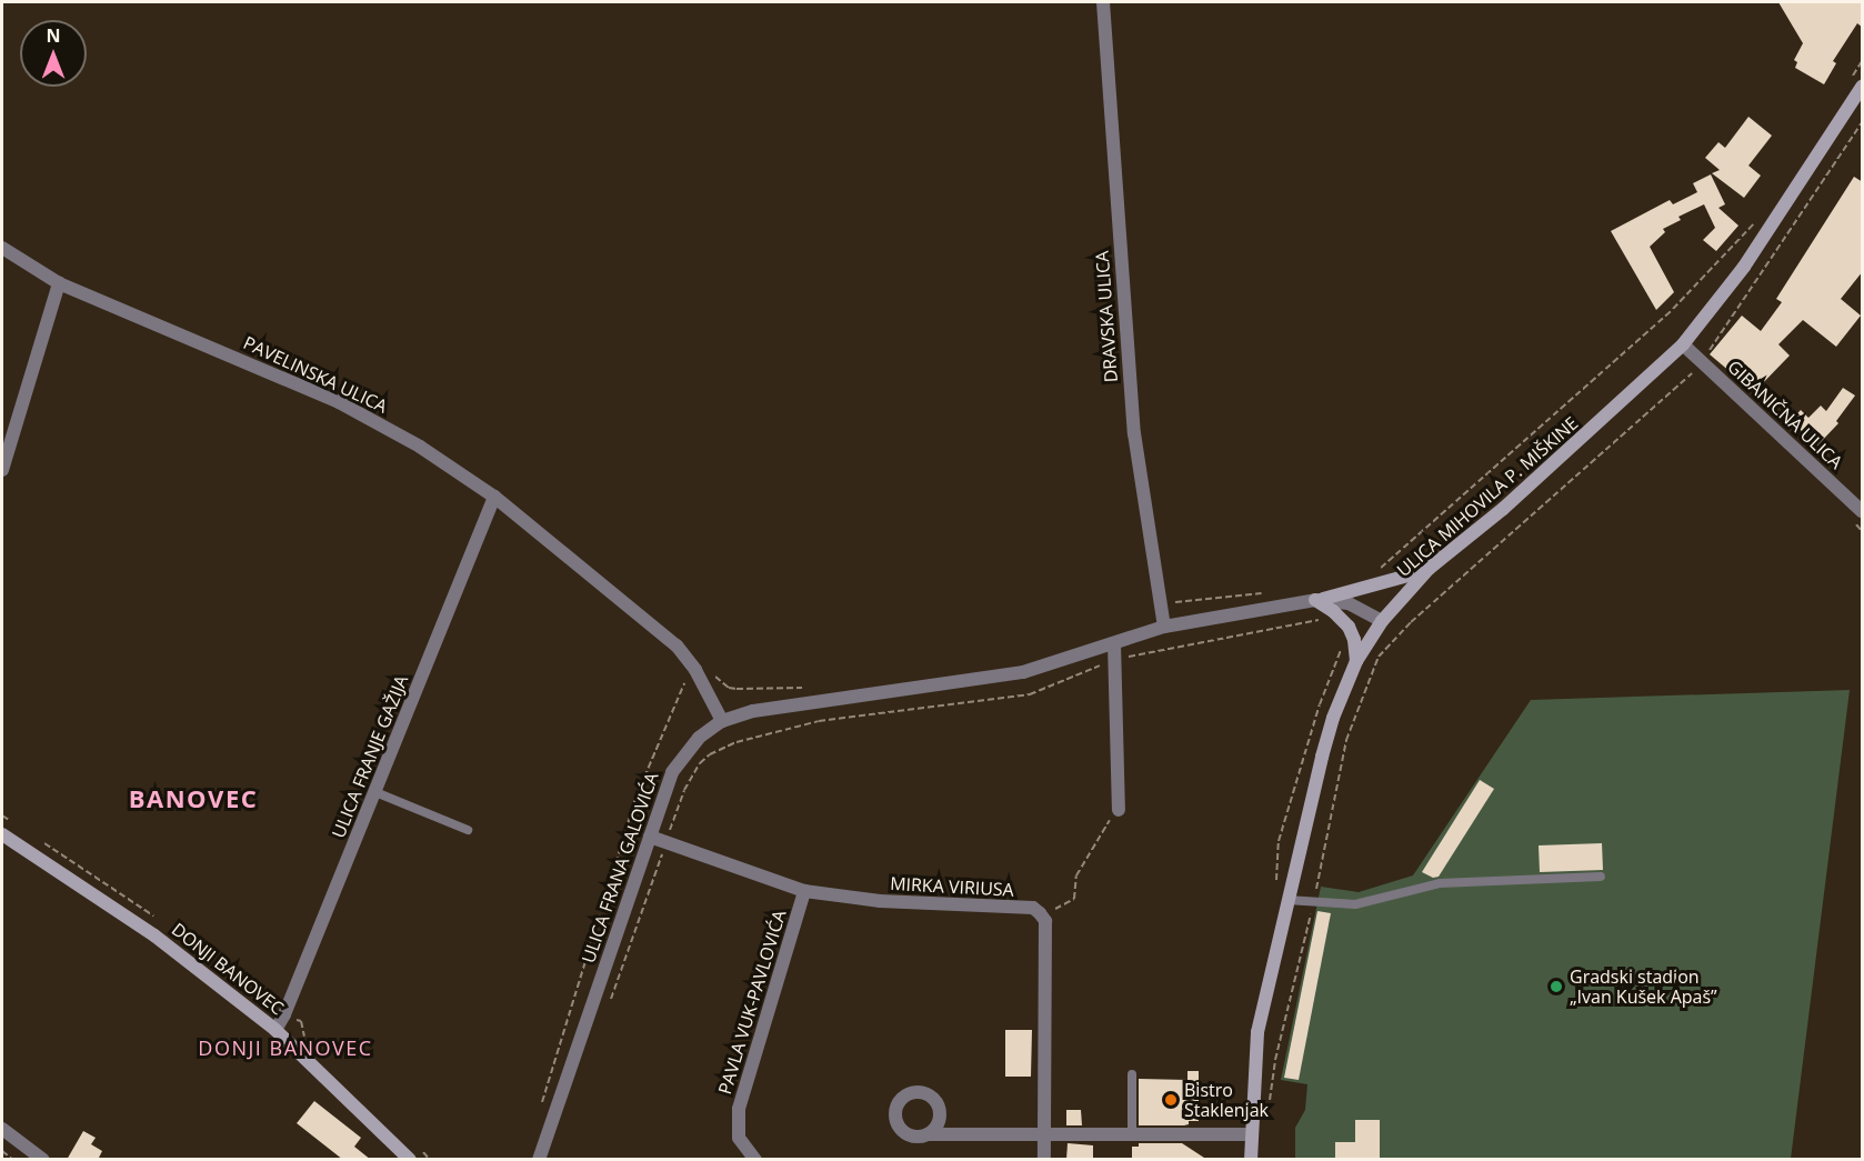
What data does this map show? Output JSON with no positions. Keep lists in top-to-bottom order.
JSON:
{
  "streets": {
    "main road": ["ULICA MIHOVILA P. MIŠKINE", "DONJI BANOVEC"],
    "street": [
      "DRAVSKA ULICA",
      "PAVELINSKA ULICA",
      "GIBANIČNA ULICA",
      "ULICA FRANJE GAŽIJA",
      "ULICA FRANA GALOVIĆA",
      "MIRKA VIRIUSA",
      "PAVLA VUK-PAVLOVIĆA"
    ]
  },
  "crossings": [
    ["DRAVSKA ULICA", "ULICA FRANA GALOVIĆA"],
    ["PAVELINSKA ULICA", "ULICA FRANJE GAŽIJA"],
    ["PAVELINSKA ULICA", "ULICA FRANA GALOVIĆA"],
    ["GIBANIČNA ULICA", "ULICA MIHOVILA P. MIŠKINE"],
    ["ULICA MIHOVILA P. MIŠKINE", "ULICA FRANA GALOVIĆA"],
    ["ULICA FRANJE GAŽIJA", "DONJI BANOVEC"],
    ["ULICA FRANA GALOVIĆA", "MIRKA VIRIUSA"],
    ["MIRKA VIRIUSA", "PAVLA VUK-PAVLOVIĆA"]
  ],
  "districts": ["BANOVEC", "DONJI BANOVEC"],
  "places": ["Gradski stadion „Ivan Kušek Apaš”", "Bistro Staklenjak"],
  "north": "top"
}
